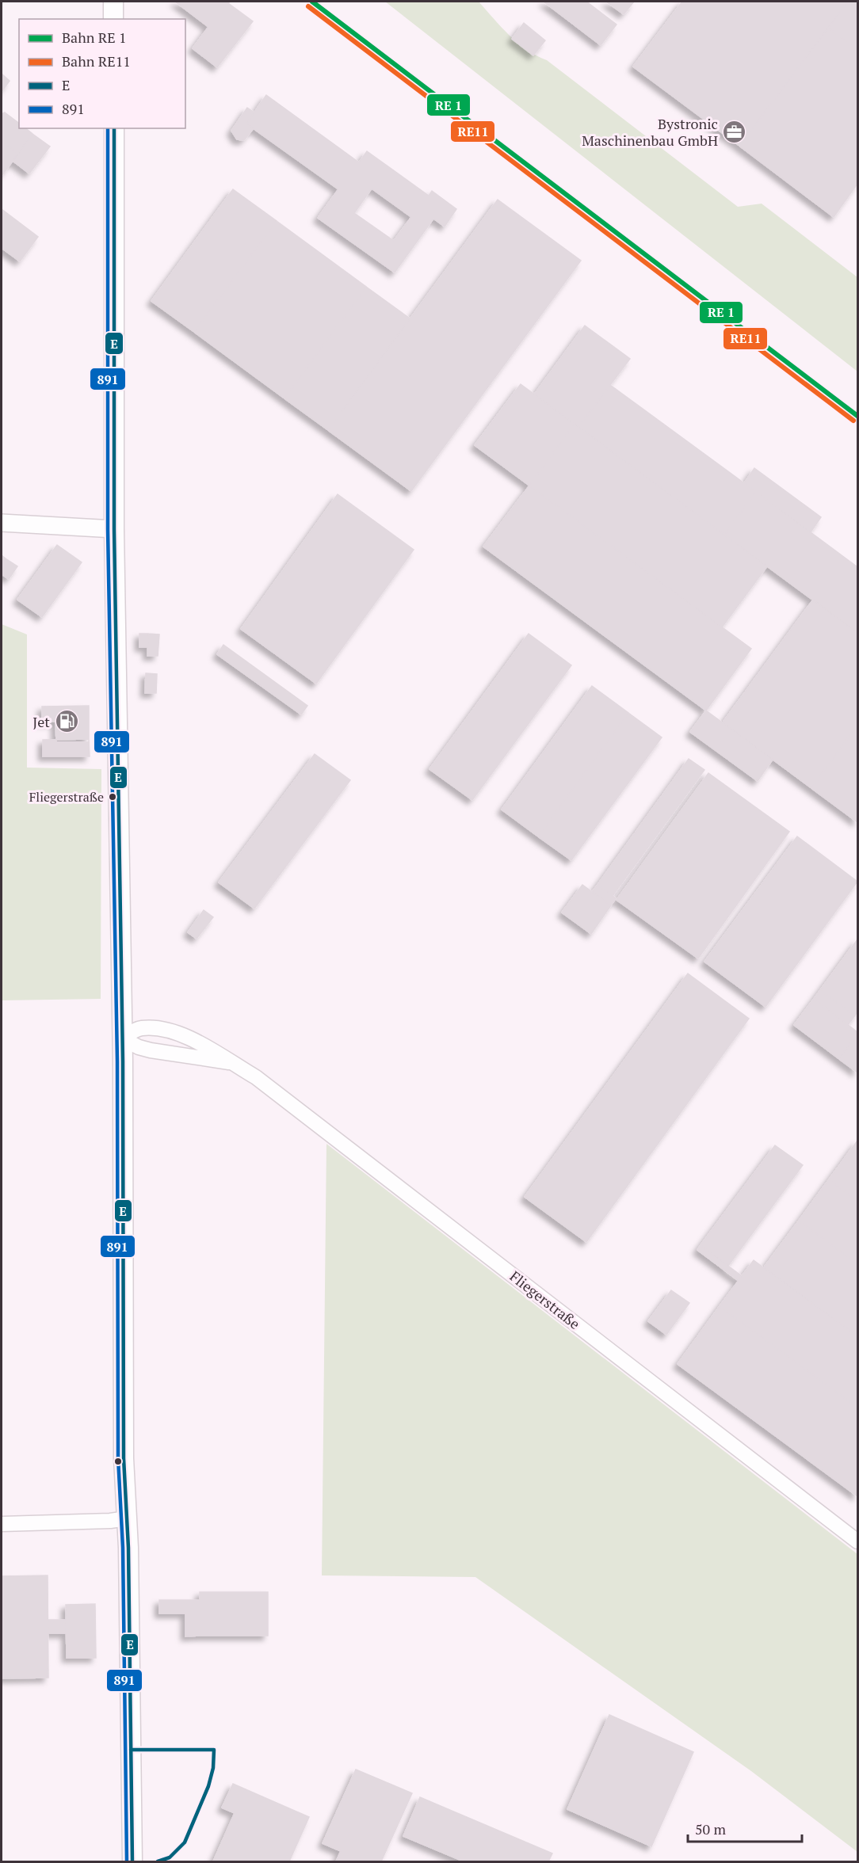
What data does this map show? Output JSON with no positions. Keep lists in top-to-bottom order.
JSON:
{
  "streets": {
    "street": ["Fliegerstraße"]
  },
  "places": {
    "office": ["Bystronic Maschinenbau GmbH"],
    "fuel station": ["Jet"],
    "other": ["Fliegerstraße"]
  },
  "lines": ["rail line RE11", "transit line E", "transit line 891"],
  "legend": [
    "Bahn RE 1",
    "Bahn RE11",
    "E",
    "891"
  ],
  "scale_bar": "50 m"
}
